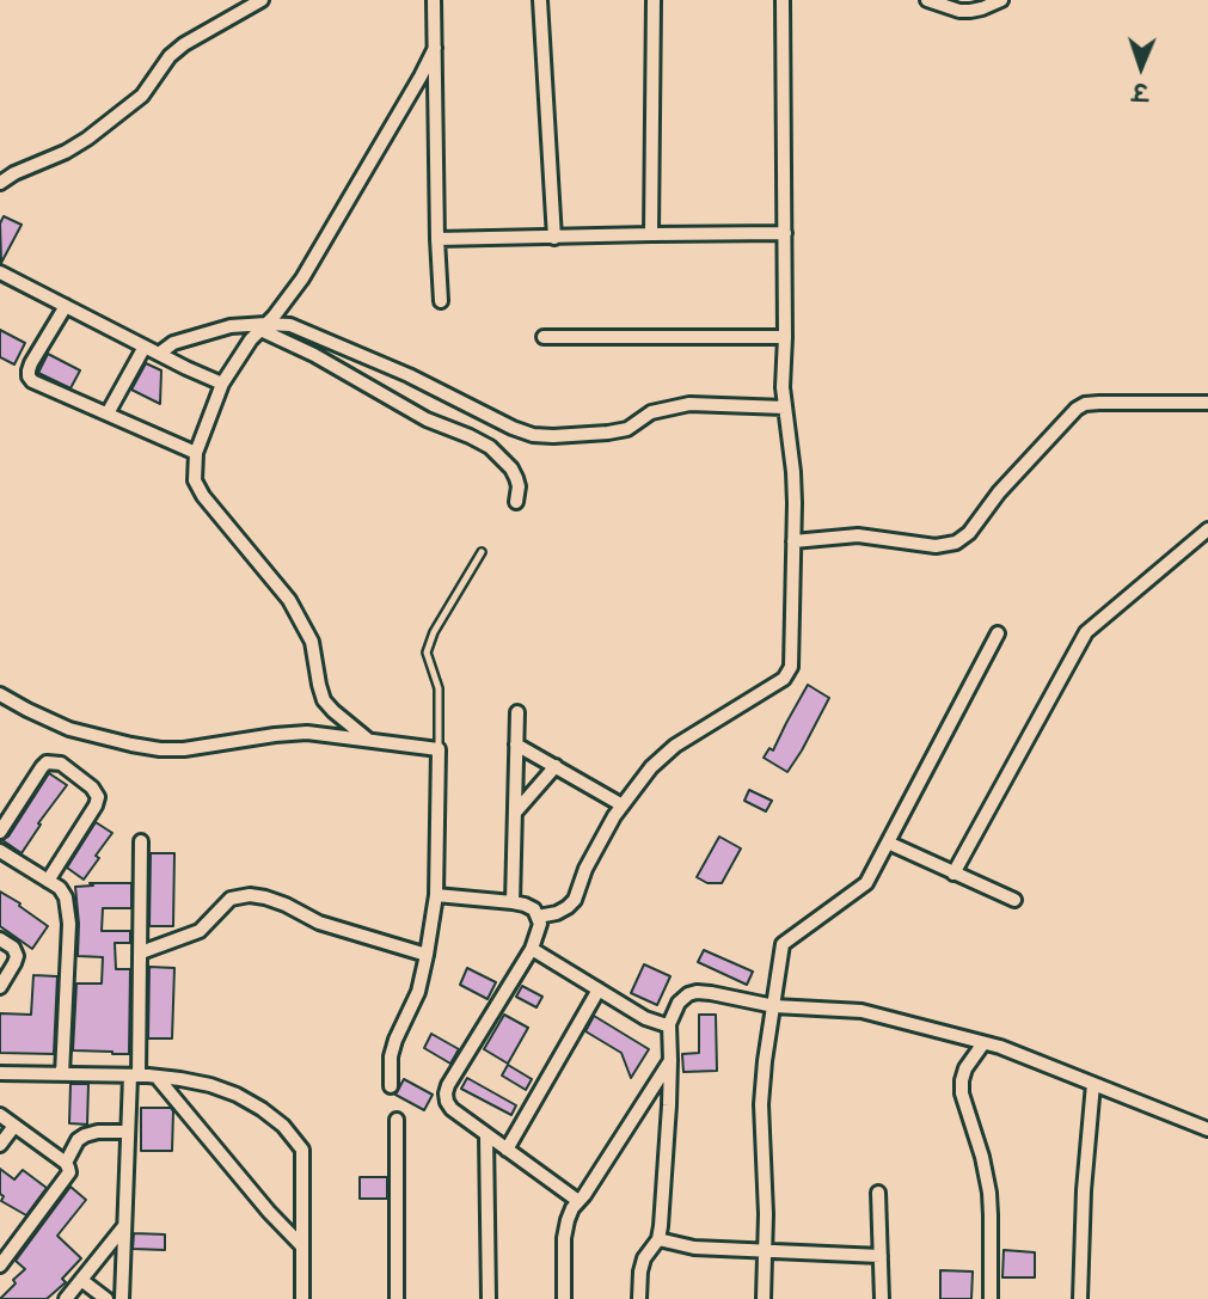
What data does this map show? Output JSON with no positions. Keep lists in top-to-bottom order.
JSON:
{
  "north": "bottom"
}
